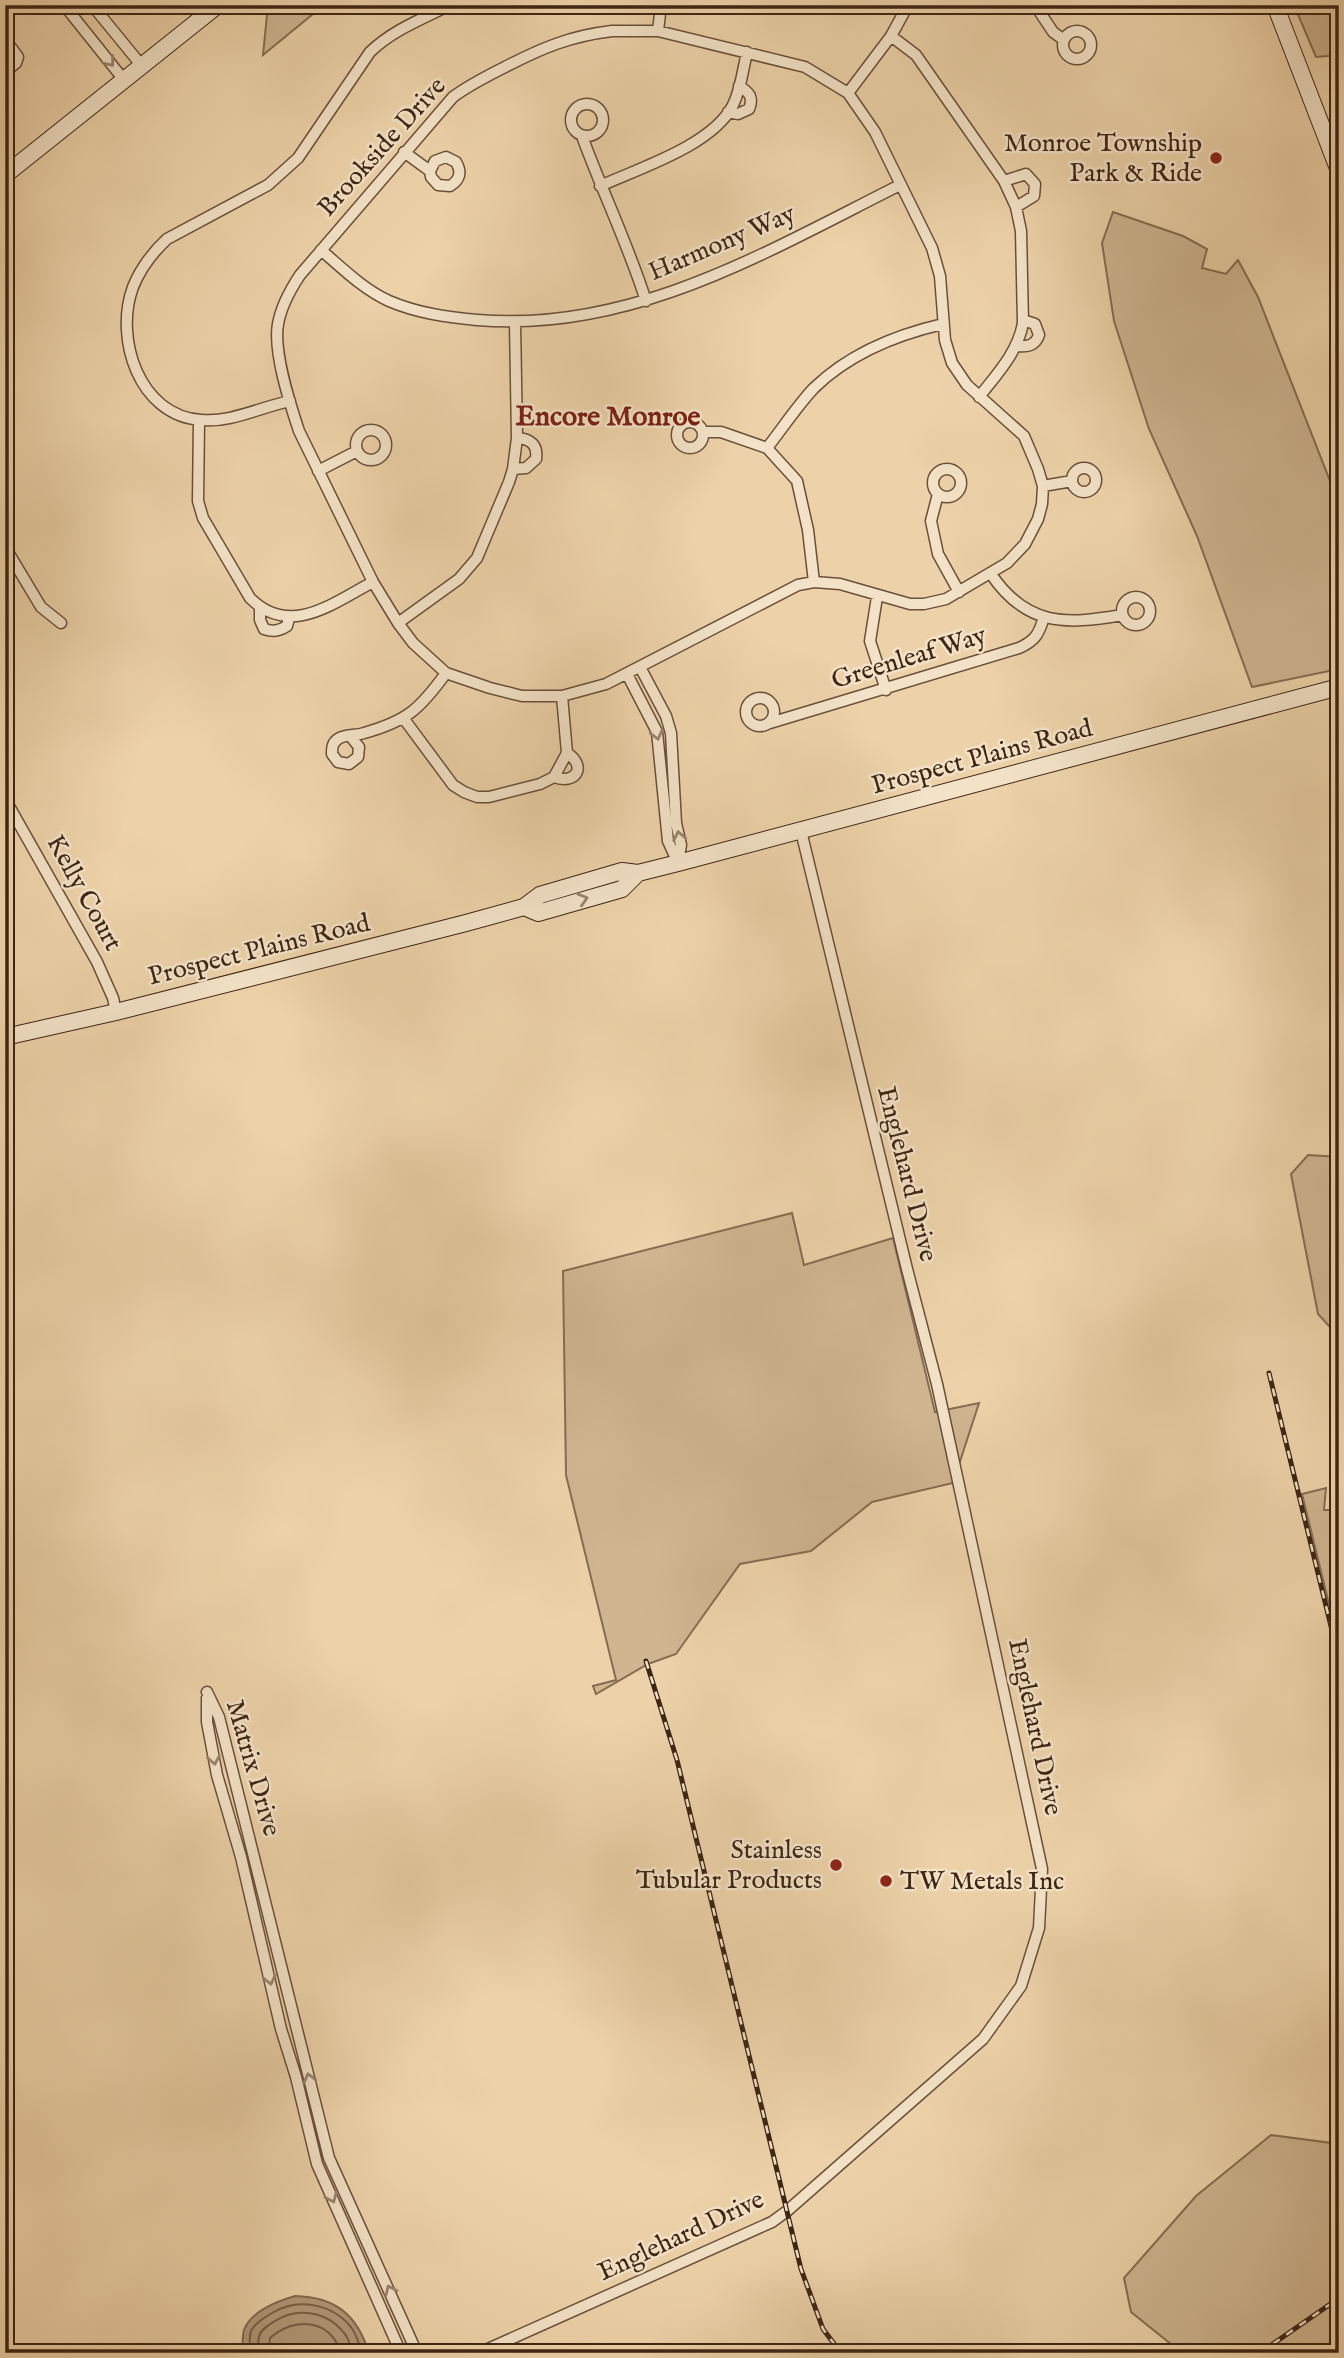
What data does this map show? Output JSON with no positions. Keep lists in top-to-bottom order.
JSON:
{
  "streets": {
    "street": [
      "Brookside Drive",
      "Harmony Way",
      "Greenleaf Way",
      "Prospect Plains Road",
      "Kelly Court",
      "Englehard Drive",
      "Matrix Drive"
    ]
  },
  "crossings": [
    ["Brookside Drive", "Harmony Way"],
    ["Prospect Plains Road", "Kelly Court"],
    ["Prospect Plains Road", "Englehard Drive"]
  ],
  "districts": ["Encore Monroe"],
  "places": ["Monroe Township Park & Ride", "Stainless Tubular Products", "TW Metals Inc"]
}
